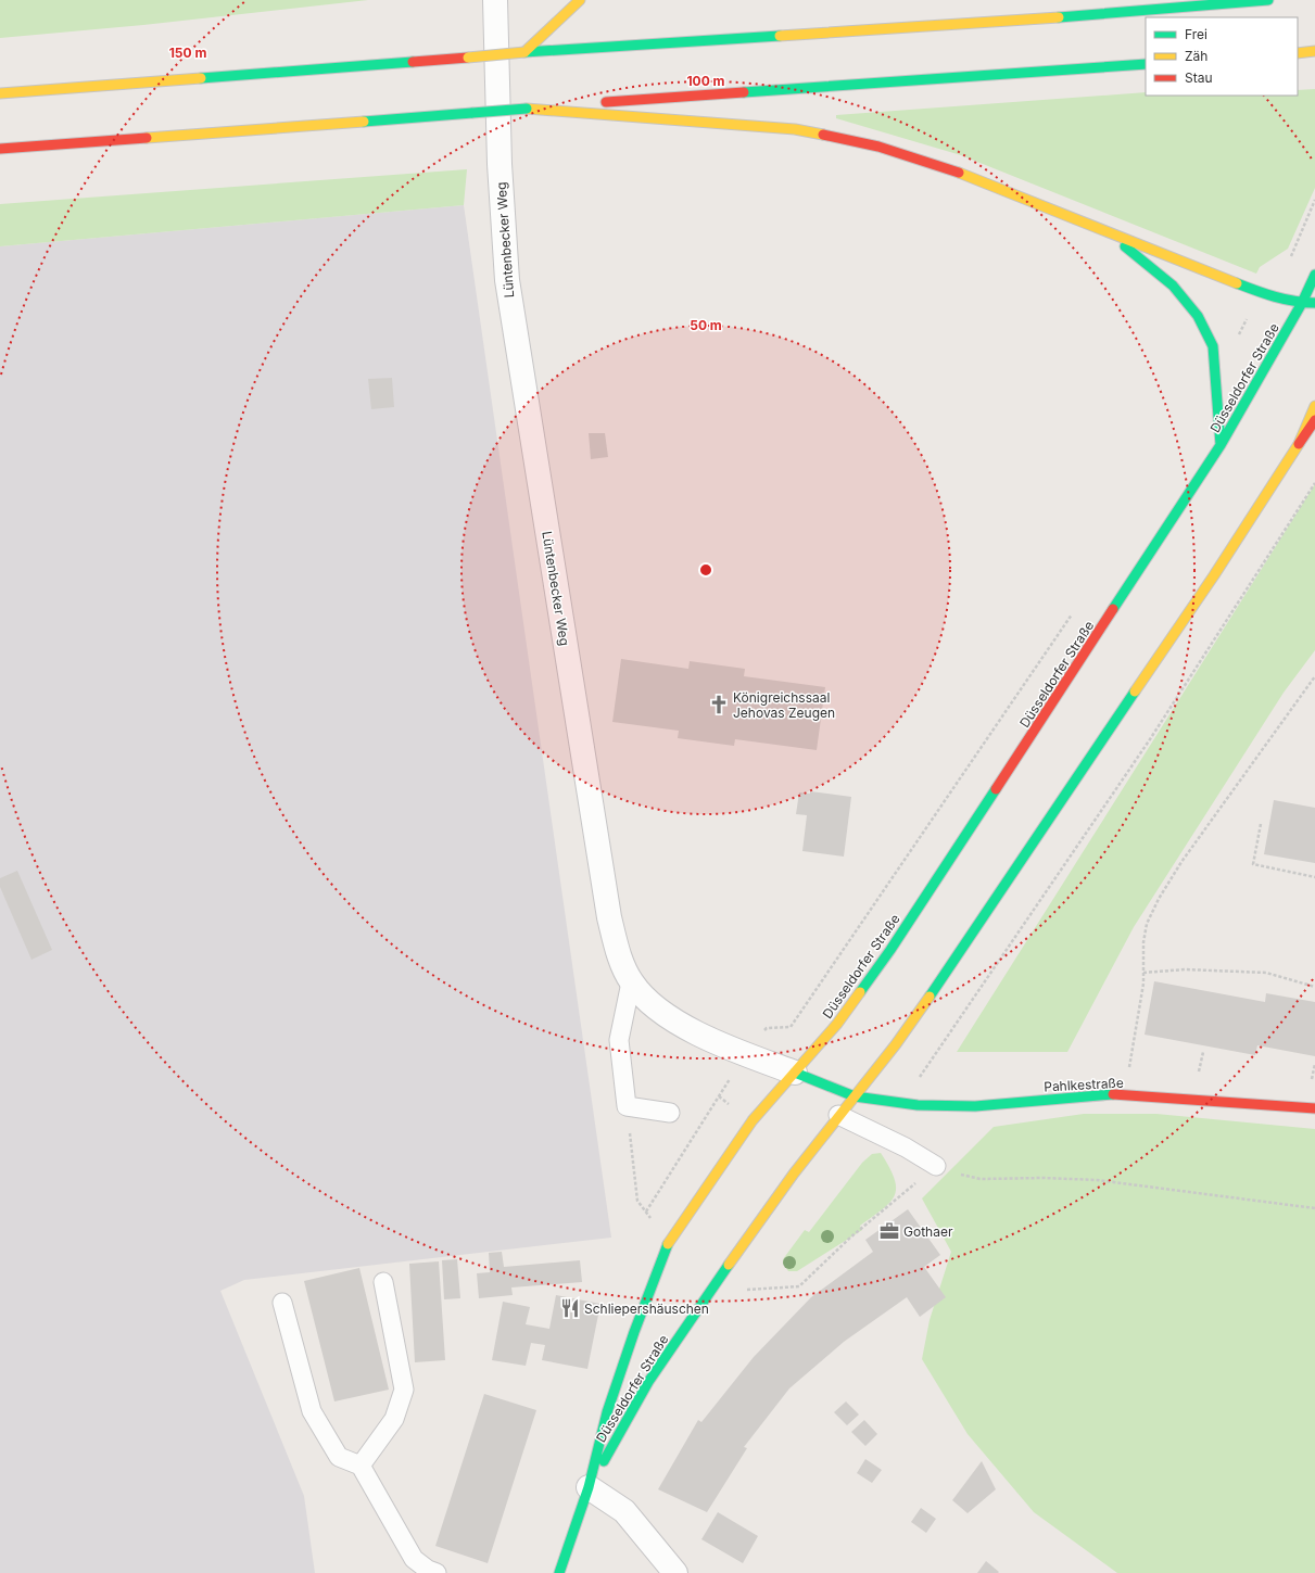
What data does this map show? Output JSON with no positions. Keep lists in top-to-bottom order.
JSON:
{
  "streets": {
    "main road": ["Düsseldorfer Straße", "Pahlkestraße"],
    "street": ["Lüntenbecker Weg"]
  },
  "crossings": [
    ["Lüntenbecker Weg", "Düsseldorfer Straße"],
    ["Düsseldorfer Straße", "Pahlkestraße"]
  ],
  "places": {
    "church": ["Königreichssaal Jehovas Zeugen"],
    "office": ["Gothaer"],
    "restaurant": ["Schliepershäuschen"]
  },
  "legend": ["Frei", "Zäh", "Stau"],
  "rings": ["150 m", "100 m", "50 m"]
}
